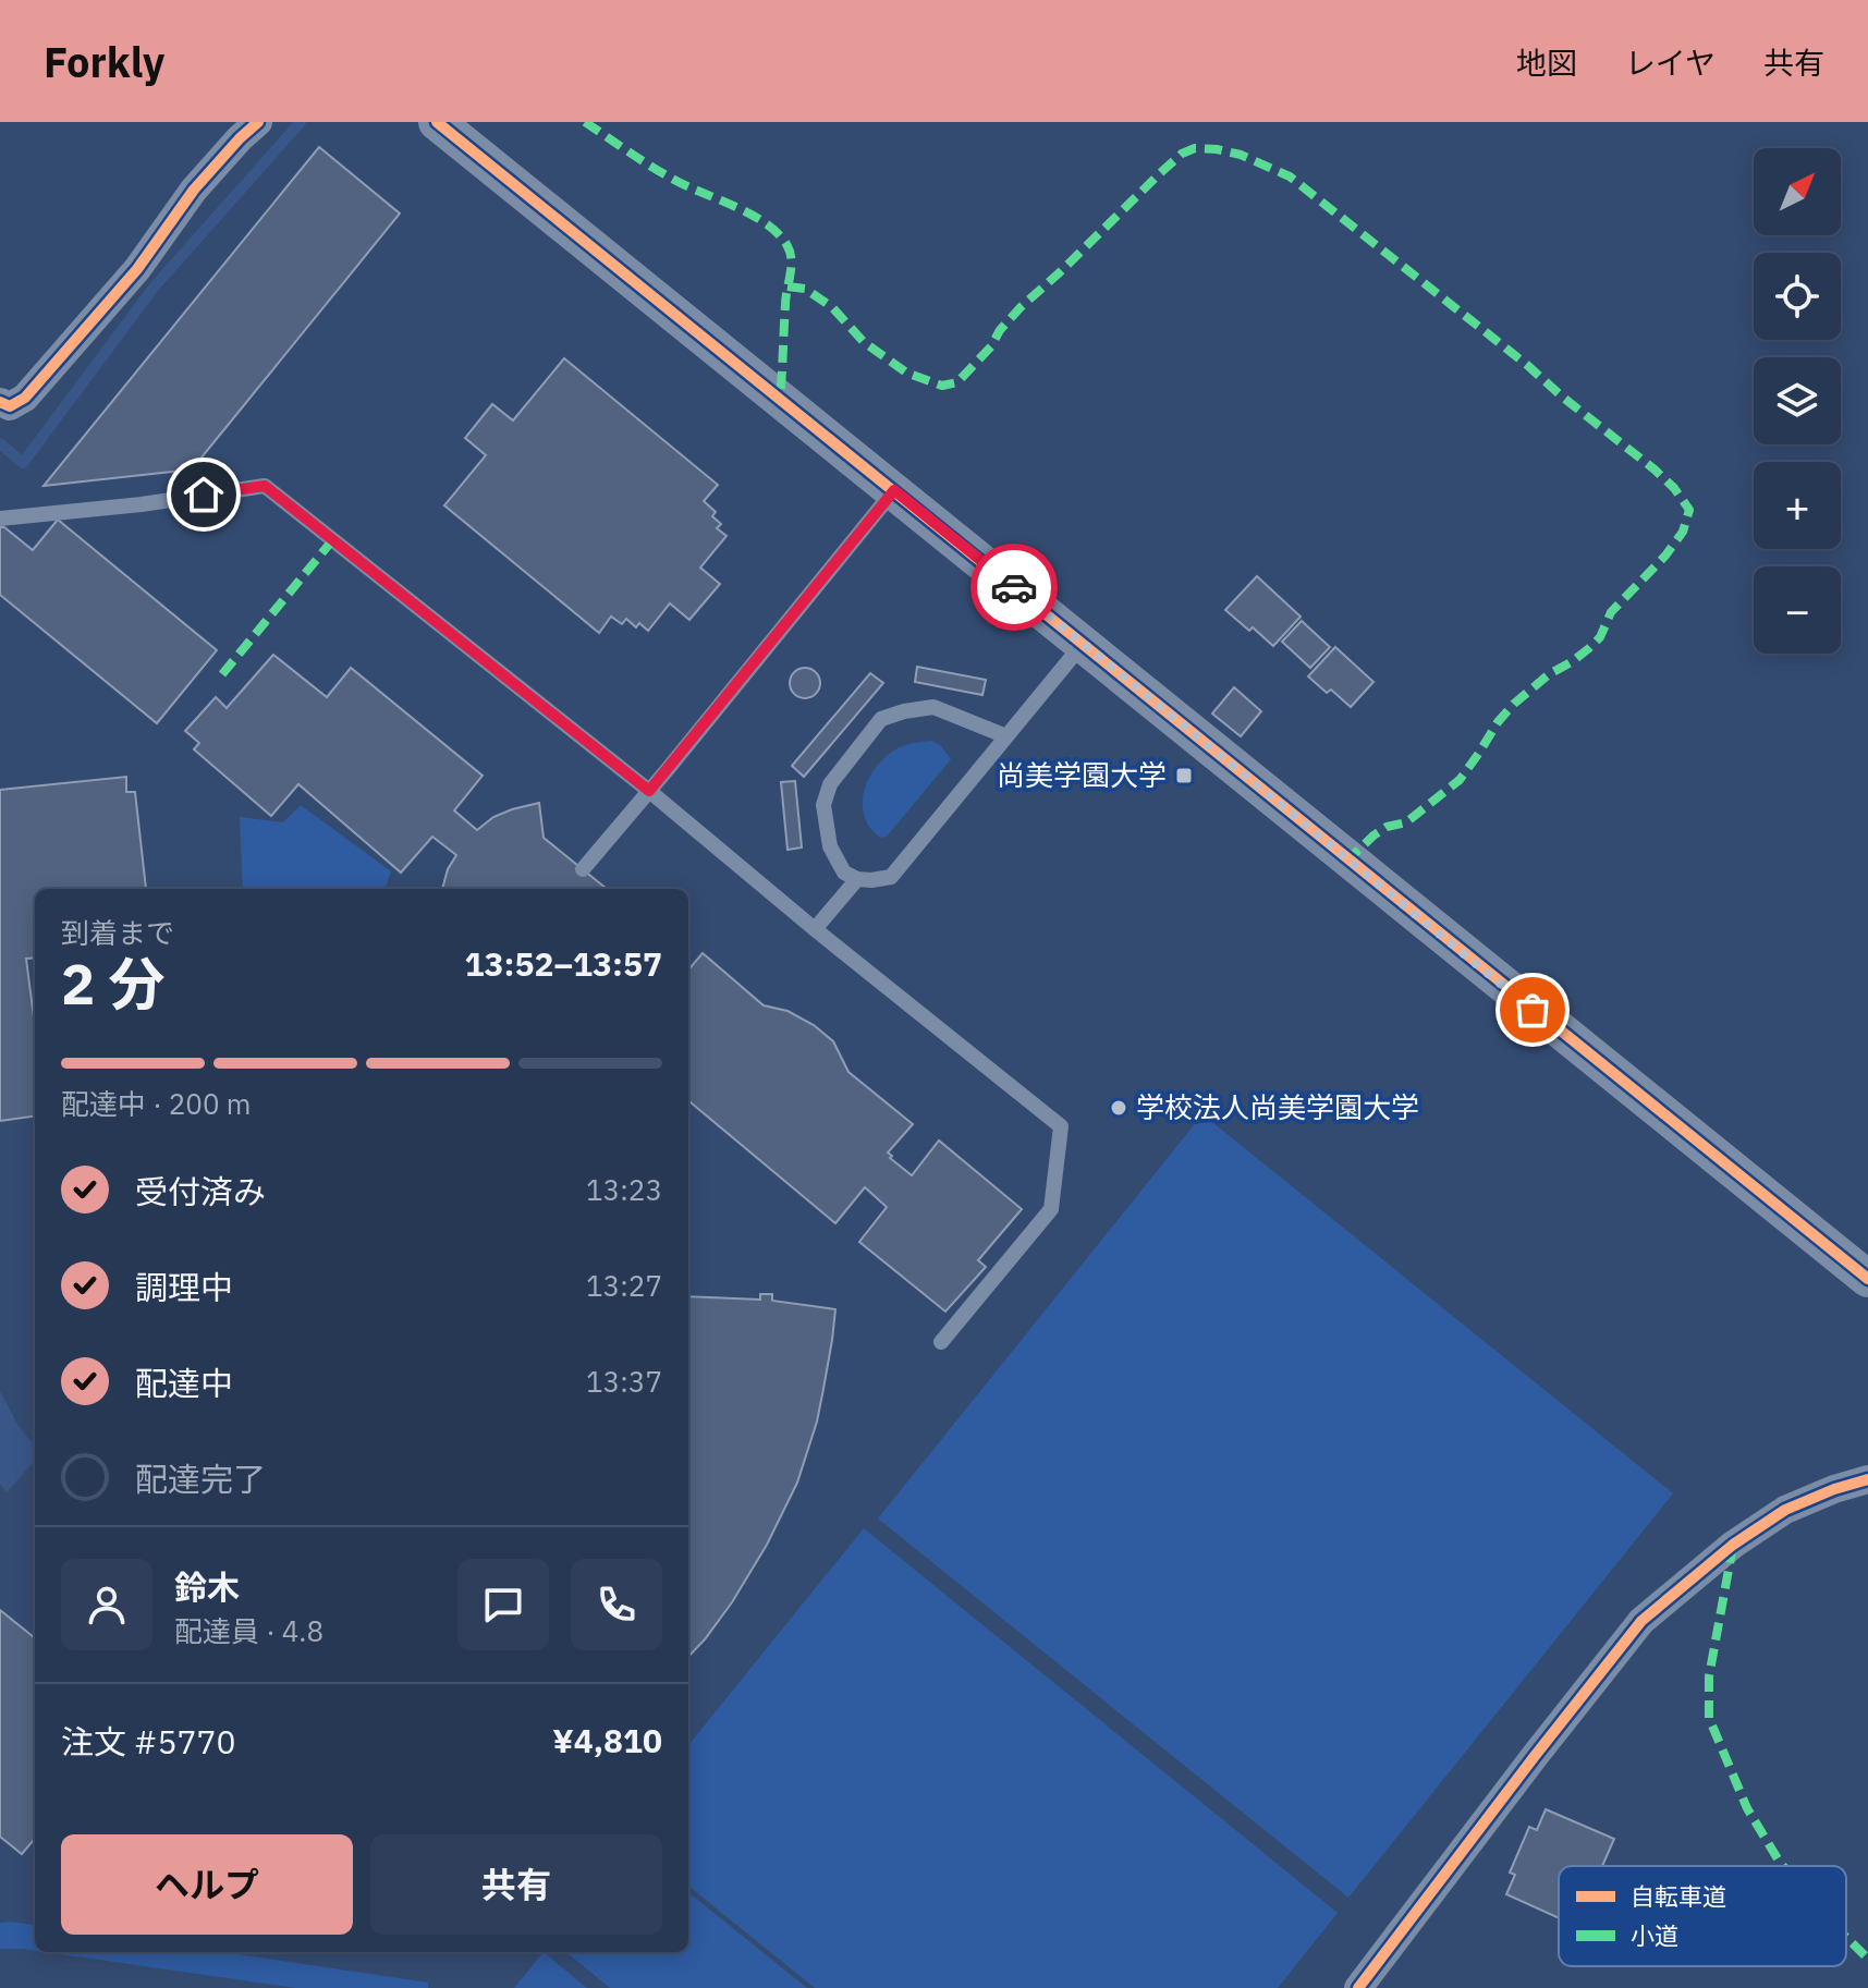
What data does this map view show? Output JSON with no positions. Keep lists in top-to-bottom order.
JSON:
{
  "places": {
    "transit": ["尚美学園大学"],
    "other": ["学校法人尚美学園大学"]
  },
  "legend": ["自転車道", "小道"],
  "north": "top right",
  "page": {
    "header": "Forkly",
    "nav": ["地図", "レイヤ", "共有"],
    "map_buttons": ["+", "−"],
    "heading": ["2 分", "到着まで", "13:52–13:57"],
    "panel": [
      "鈴木",
      "配達員 · 4.8",
      "注文 #5770",
      "¥4,810"
    ],
    "bar": "配達中 · 200 m",
    "list": [
      ["受付済み", "13:23"],
      ["調理中", "13:27"],
      ["配達中", "13:37"],
      "配達完了"
    ],
    "buttons": ["ヘルプ", "共有"]
  }
}
